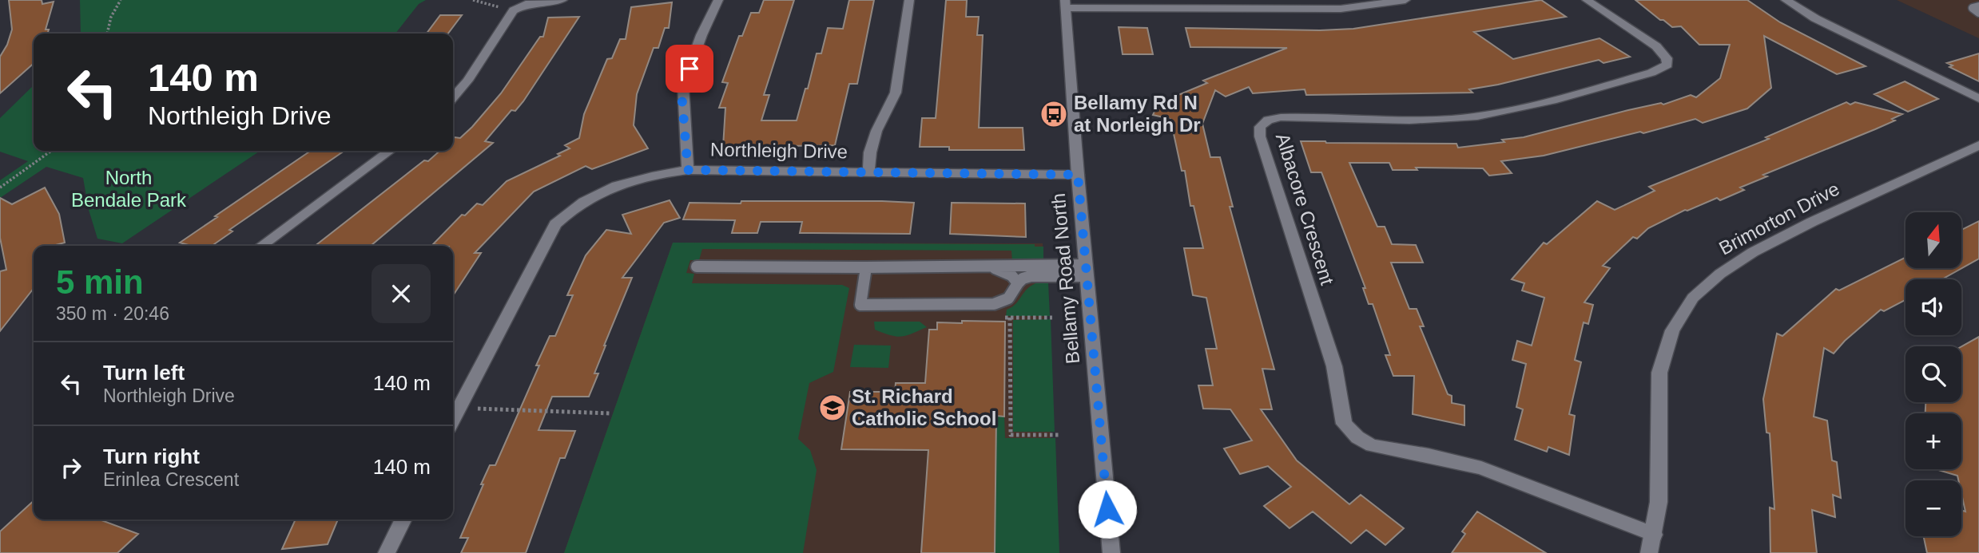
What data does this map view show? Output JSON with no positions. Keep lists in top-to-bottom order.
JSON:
{
  "streets": {
    "street": [
      "Northleigh Drive",
      "Albacore Crescent",
      "Brimorton Drive",
      "Bellamy Road North"
    ]
  },
  "crossings": [
    ["Northleigh Drive", "Bellamy Road North"],
    ["Albacore Crescent", "Brimorton Drive"]
  ],
  "parks": ["North Bendale Park"],
  "places": {
    "bus stop": ["Bellamy Rd N at Norleigh Dr"],
    "school or university": ["St. Richard Catholic School"]
  },
  "north": "top",
  "page": {
    "turn": ["140 m", "Northleigh Drive"],
    "map_buttons": ["+", "−"],
    "heading": ["5 min", "350 m · 20:46"],
    "list": [
      {
        "name": "Turn left",
        "note": "Northleigh Drive",
        "value": "140 m"
      },
      {
        "name": "Turn right",
        "note": "Erinlea Crescent",
        "value": "140 m"
      }
    ]
  }
}
